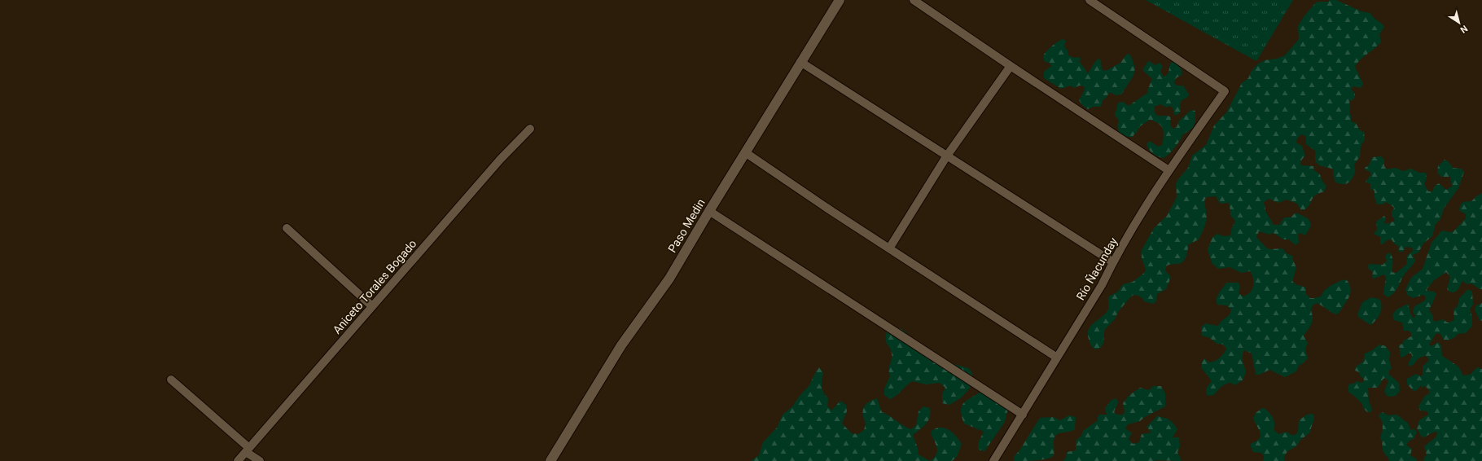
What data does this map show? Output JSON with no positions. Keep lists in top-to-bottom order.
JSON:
{
  "streets": {
    "street": ["Paso Medin", "Río Ñacunday", "Aniceto Torales Bogado"]
  },
  "north": "bottom right"
}
